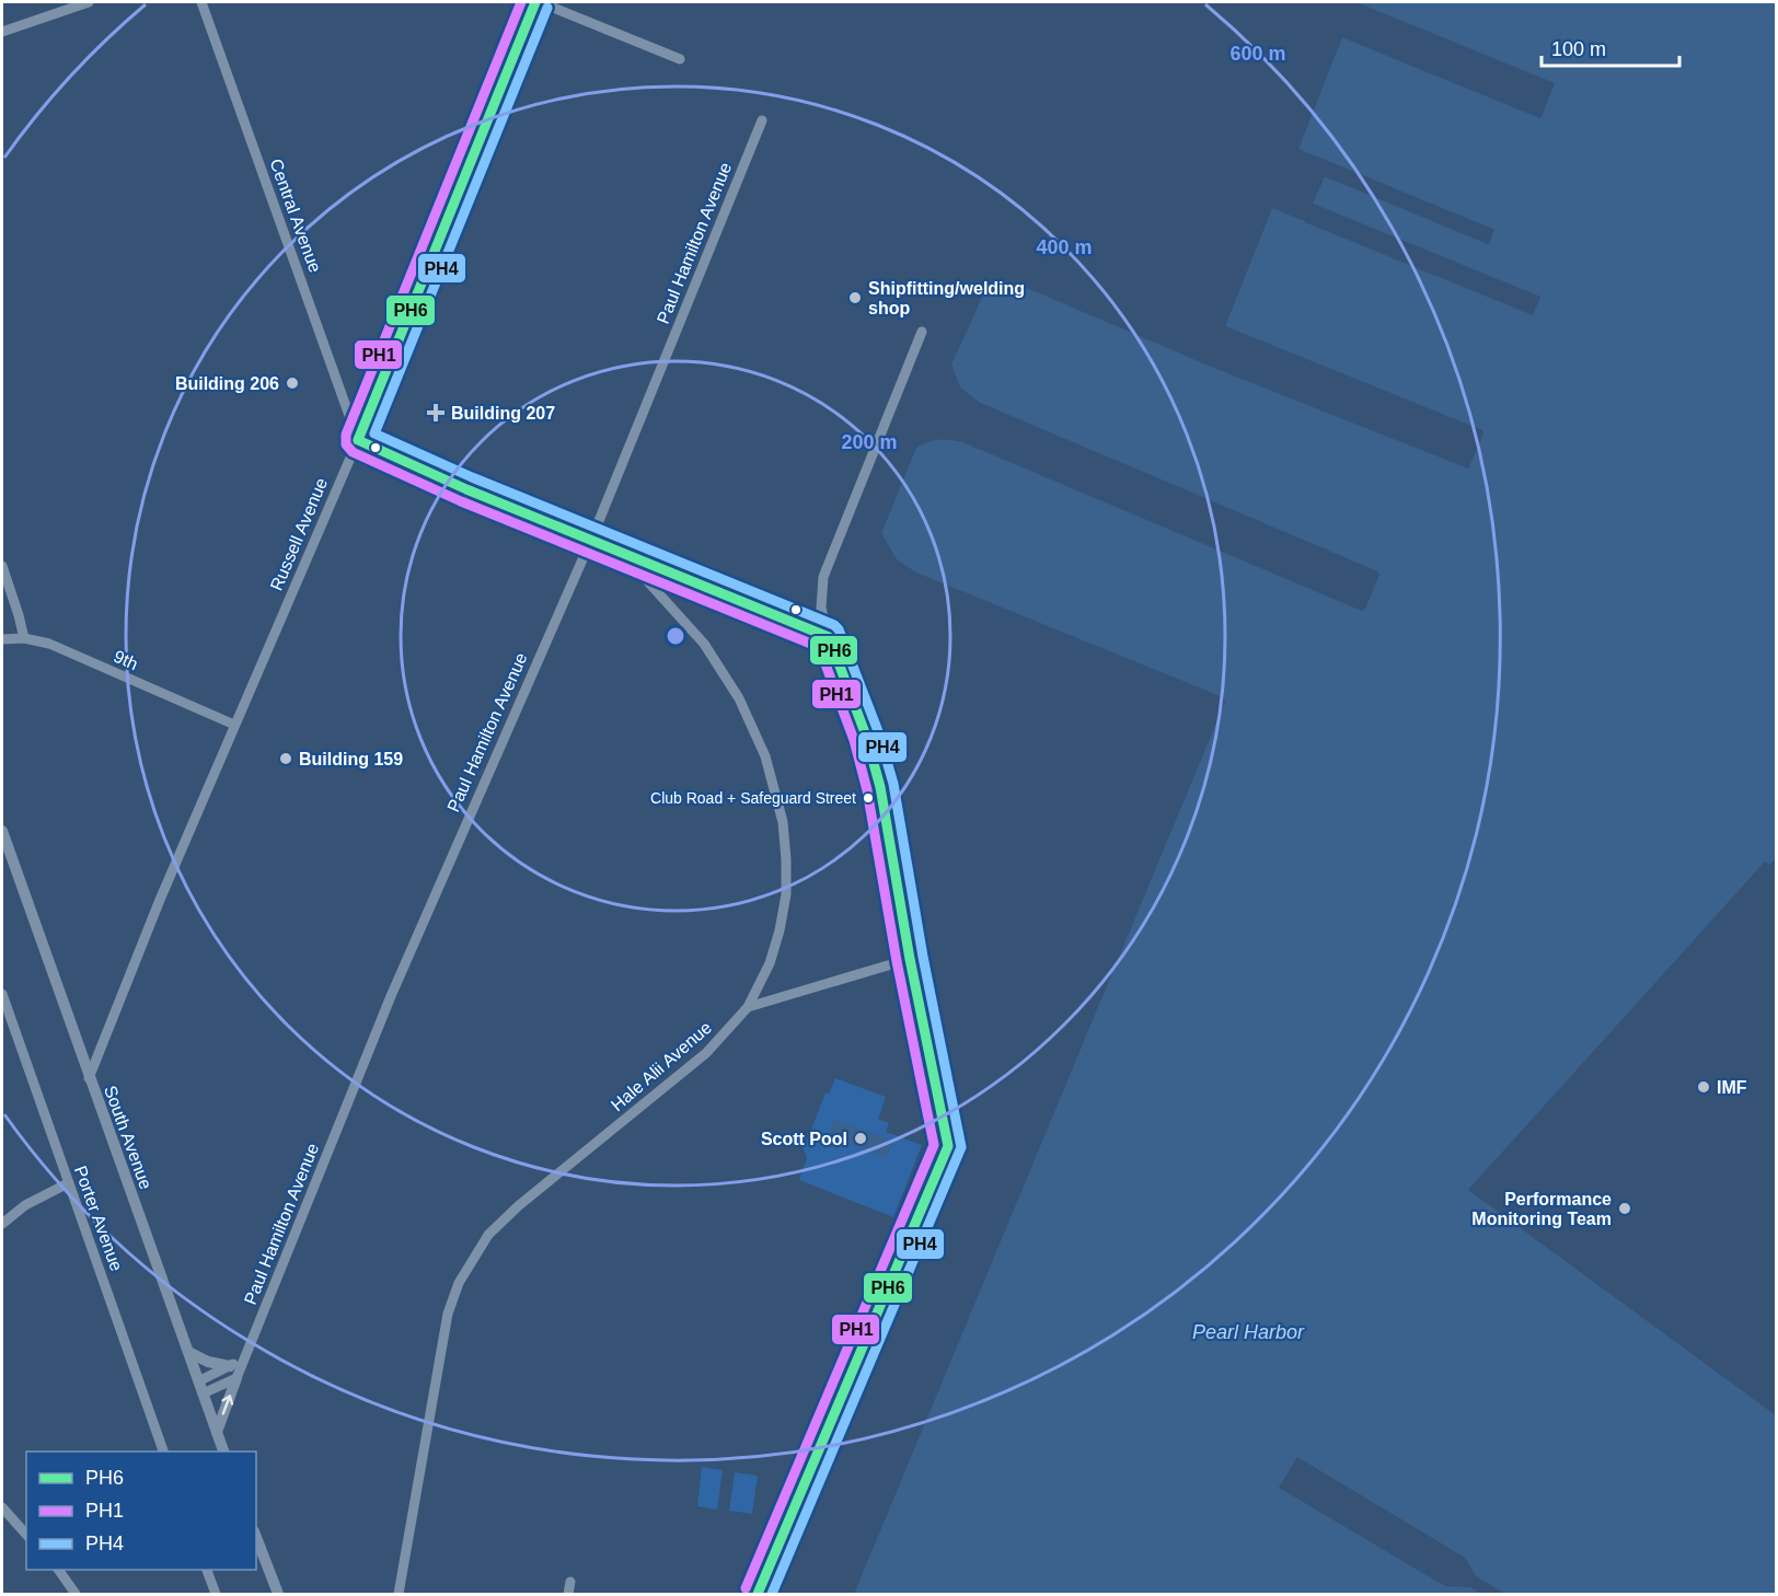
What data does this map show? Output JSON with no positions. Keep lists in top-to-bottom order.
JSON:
{
  "streets": {
    "street": [
      "Central Avenue",
      "Paul Hamilton Avenue",
      "Russell Avenue",
      "9th",
      "Hale Alii Avenue",
      "South Avenue",
      "Porter Avenue"
    ]
  },
  "crossings": [
    ["Central Avenue", "Russell Avenue"],
    ["Russell Avenue", "9th"],
    ["Russell Avenue", "South Avenue"]
  ],
  "water": ["Pearl Harbor"],
  "places": {
    "other": [
      "Shipfitting/welding shop",
      "Building 206",
      "Building 159",
      "Club Road + Safeguard Street",
      "IMF",
      "Scott Pool",
      "Performance Monitoring Team"
    ],
    "health": ["Building 207"]
  },
  "lines": ["transit line PH6", "transit line PH1", "transit line PH4"],
  "legend": ["PH6", "PH1", "PH4"],
  "scale_bar": "100 m",
  "rings": ["600 m", "400 m", "200 m"]
}
